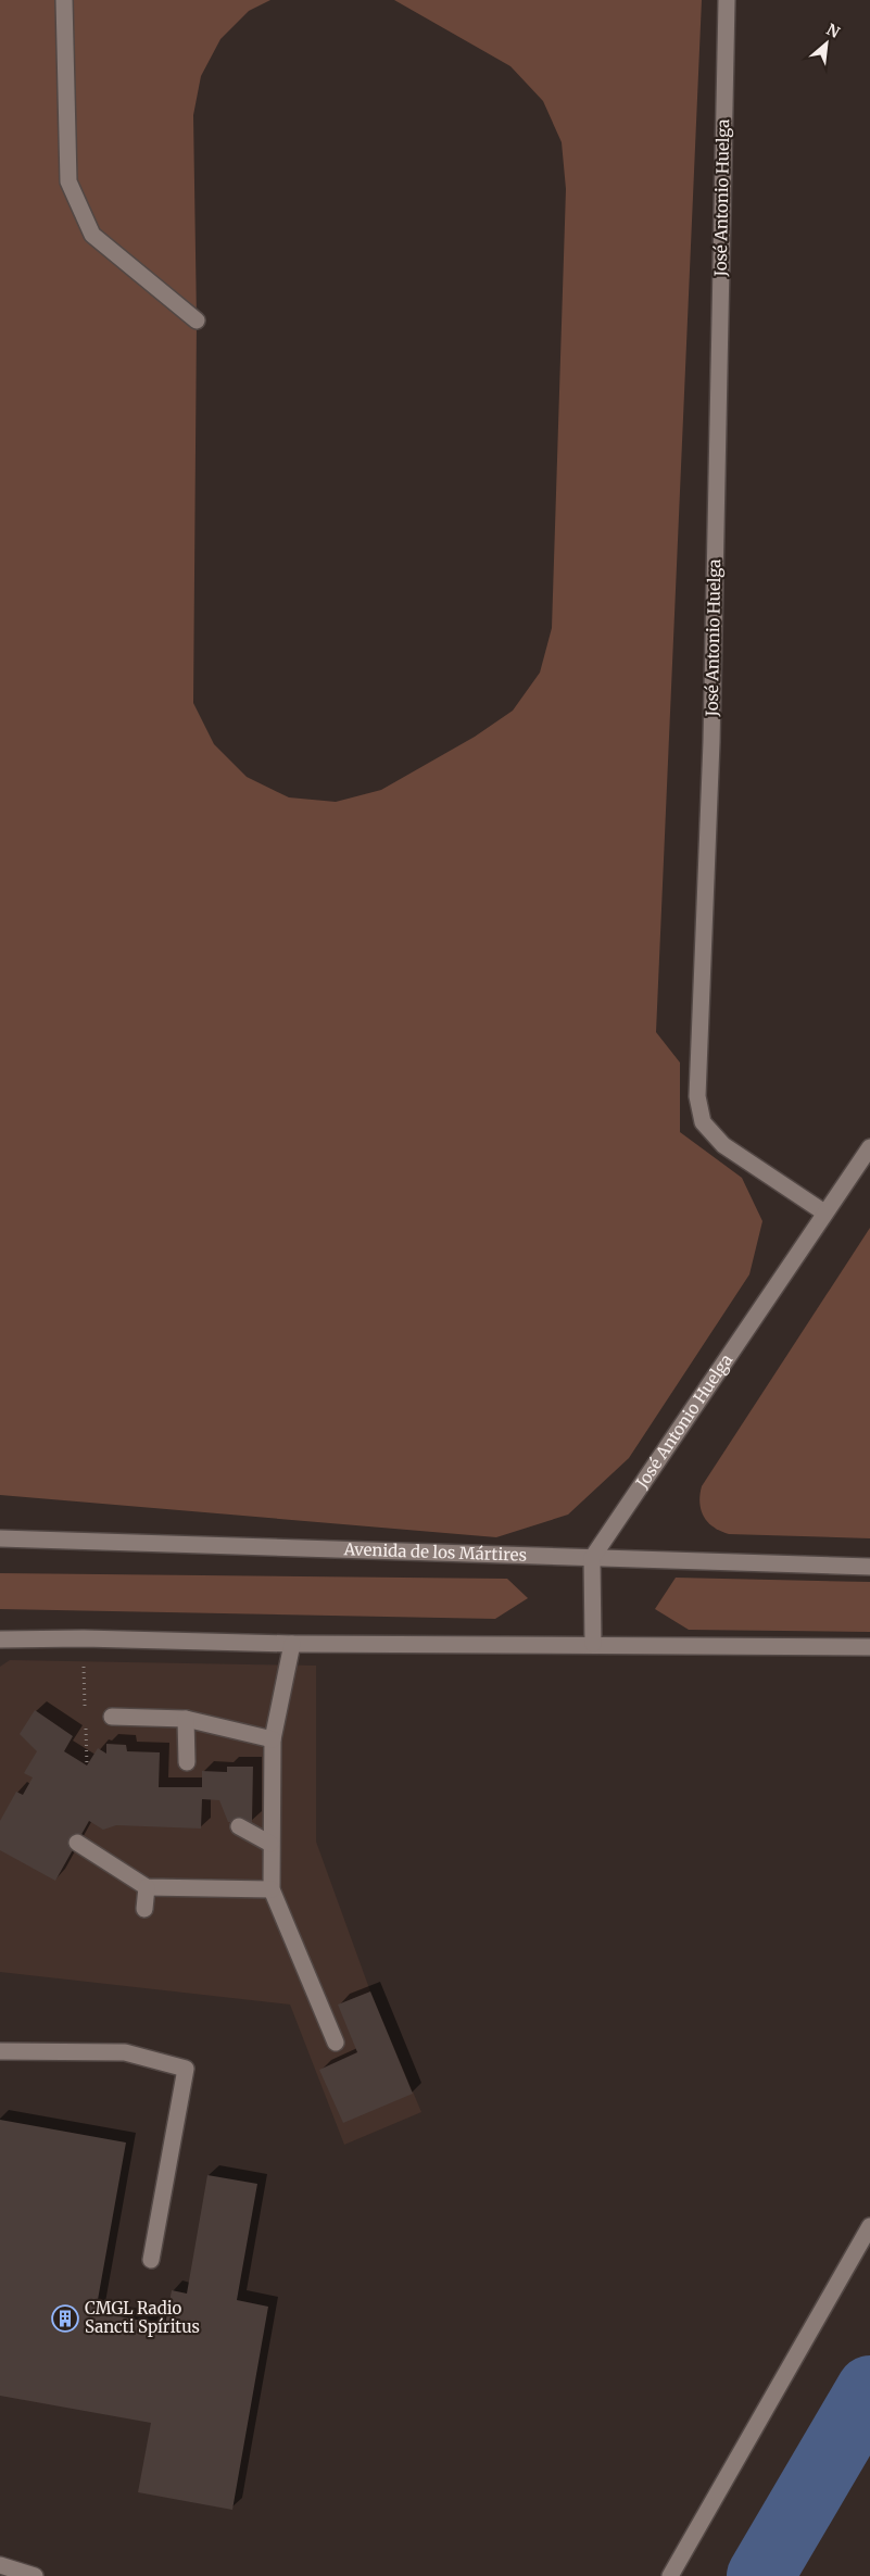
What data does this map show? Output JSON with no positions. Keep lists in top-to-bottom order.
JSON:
{
  "streets": {
    "street": ["José Antonio Huelga", "Avenida de los Mártires"]
  },
  "crossings": [
    ["José Antonio Huelga", "Avenida de los Mártires"]
  ],
  "places": {
    "building": ["CMGL Radio Sancti Spíritus"]
  },
  "north": "top right"
}
